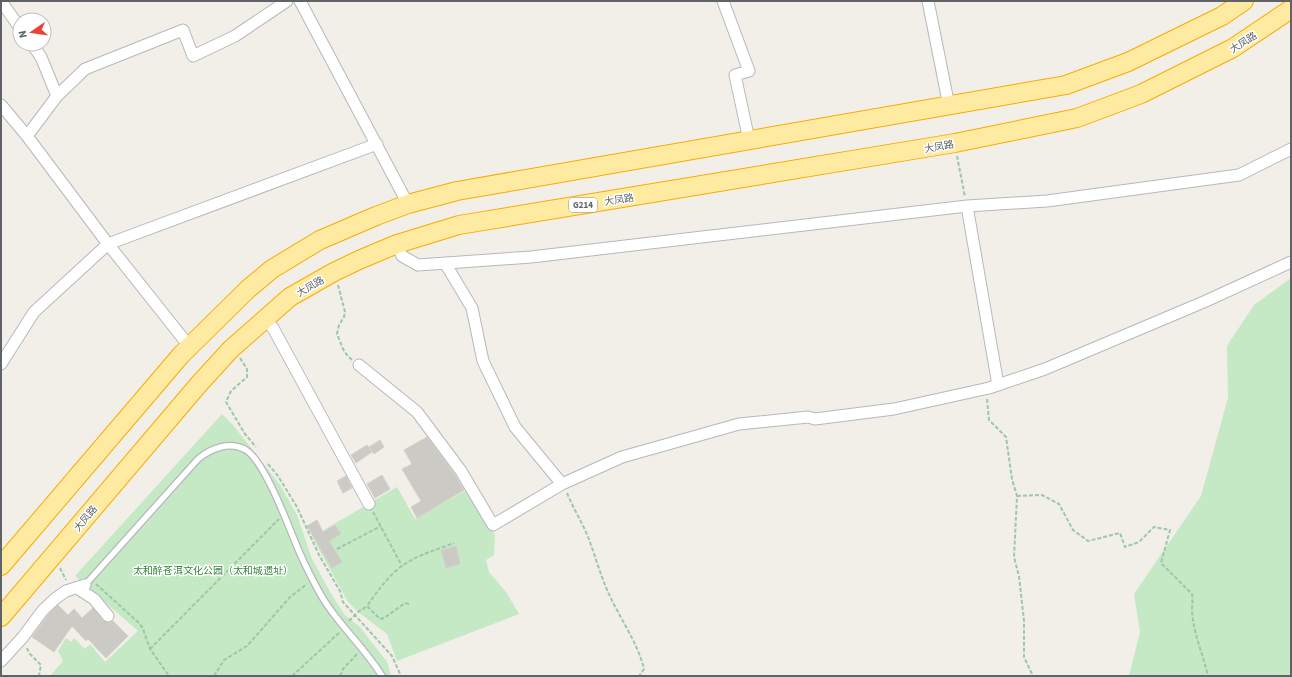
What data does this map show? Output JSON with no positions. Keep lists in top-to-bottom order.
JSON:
{
  "streets": {
    "highway": ["大凤路", "G214"]
  },
  "parks": ["太和醉苍洱文化公园（太和城遗址）"],
  "north": "left"
}
